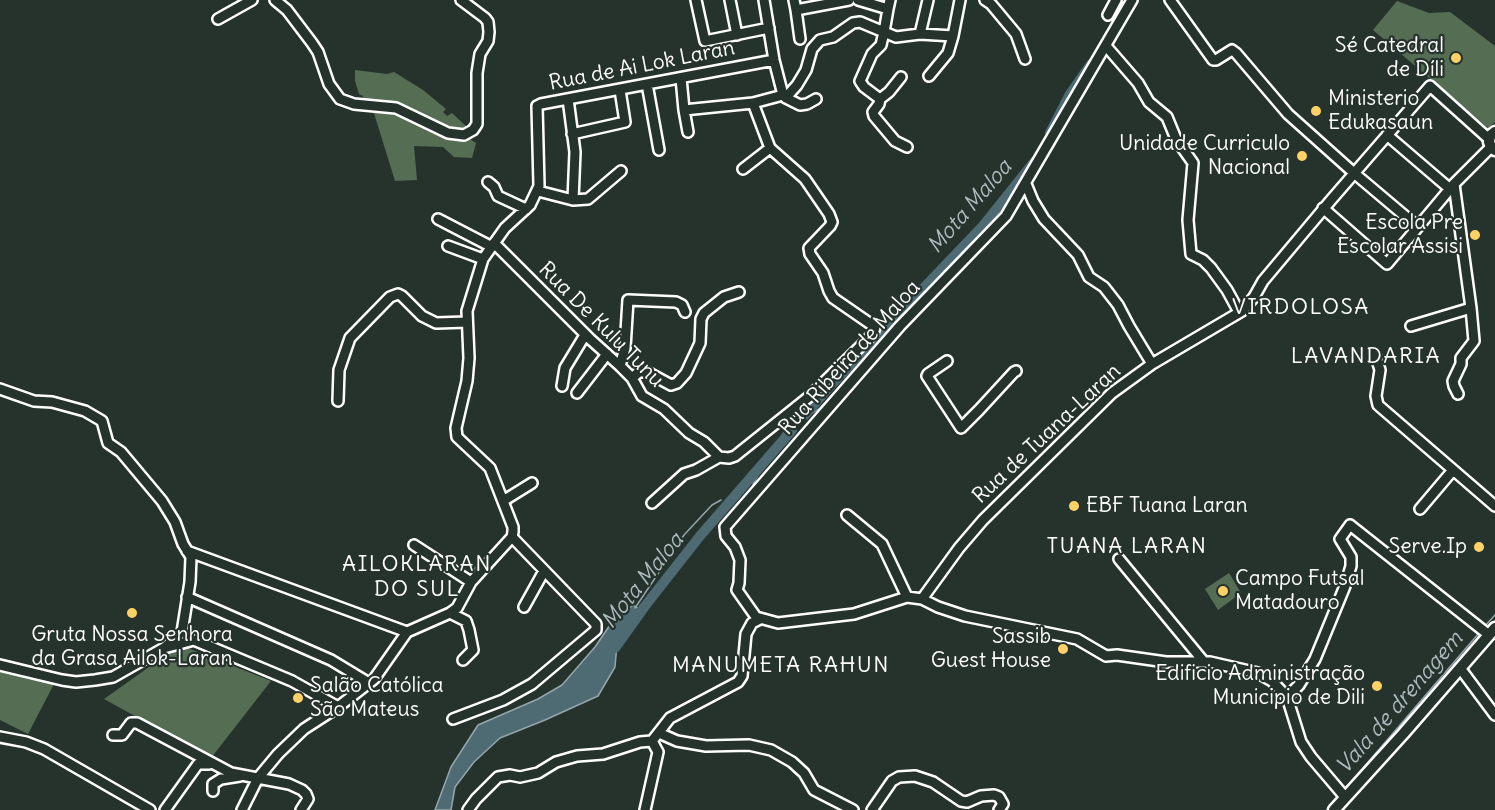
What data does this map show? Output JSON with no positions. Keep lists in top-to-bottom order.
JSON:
{
  "streets": {
    "street": [
      "Rua de Ai Lok Laran",
      "Rua De Kulu Tunu",
      "Rua Ribeira de Maloa",
      "Rua de Tuana-Laran"
    ]
  },
  "districts": [
    "VIRDOLOSA",
    "LAVANDARIA",
    "TUANA LARAN",
    "AILOKLARAN DO SUL",
    "MANUMETA RAHUN"
  ],
  "water": ["Mota Maloa", "Vala de drenagem"],
  "places": [
    "Sé Catedral de Díli",
    "Ministerio Edukasaun",
    "Unidade Curriculo Nacional",
    "Escola Pre Escolar Assisi",
    "EBF Tuana Laran",
    "Serve.Ip",
    "Campo Futsal Matadouro",
    "Gruta Nossa Senhora da Grasa Ailok-Laran",
    "Sassib Guest House",
    "Edificio Administração Municipio de Dili",
    "Salão Católica São Mateus"
  ]
}
